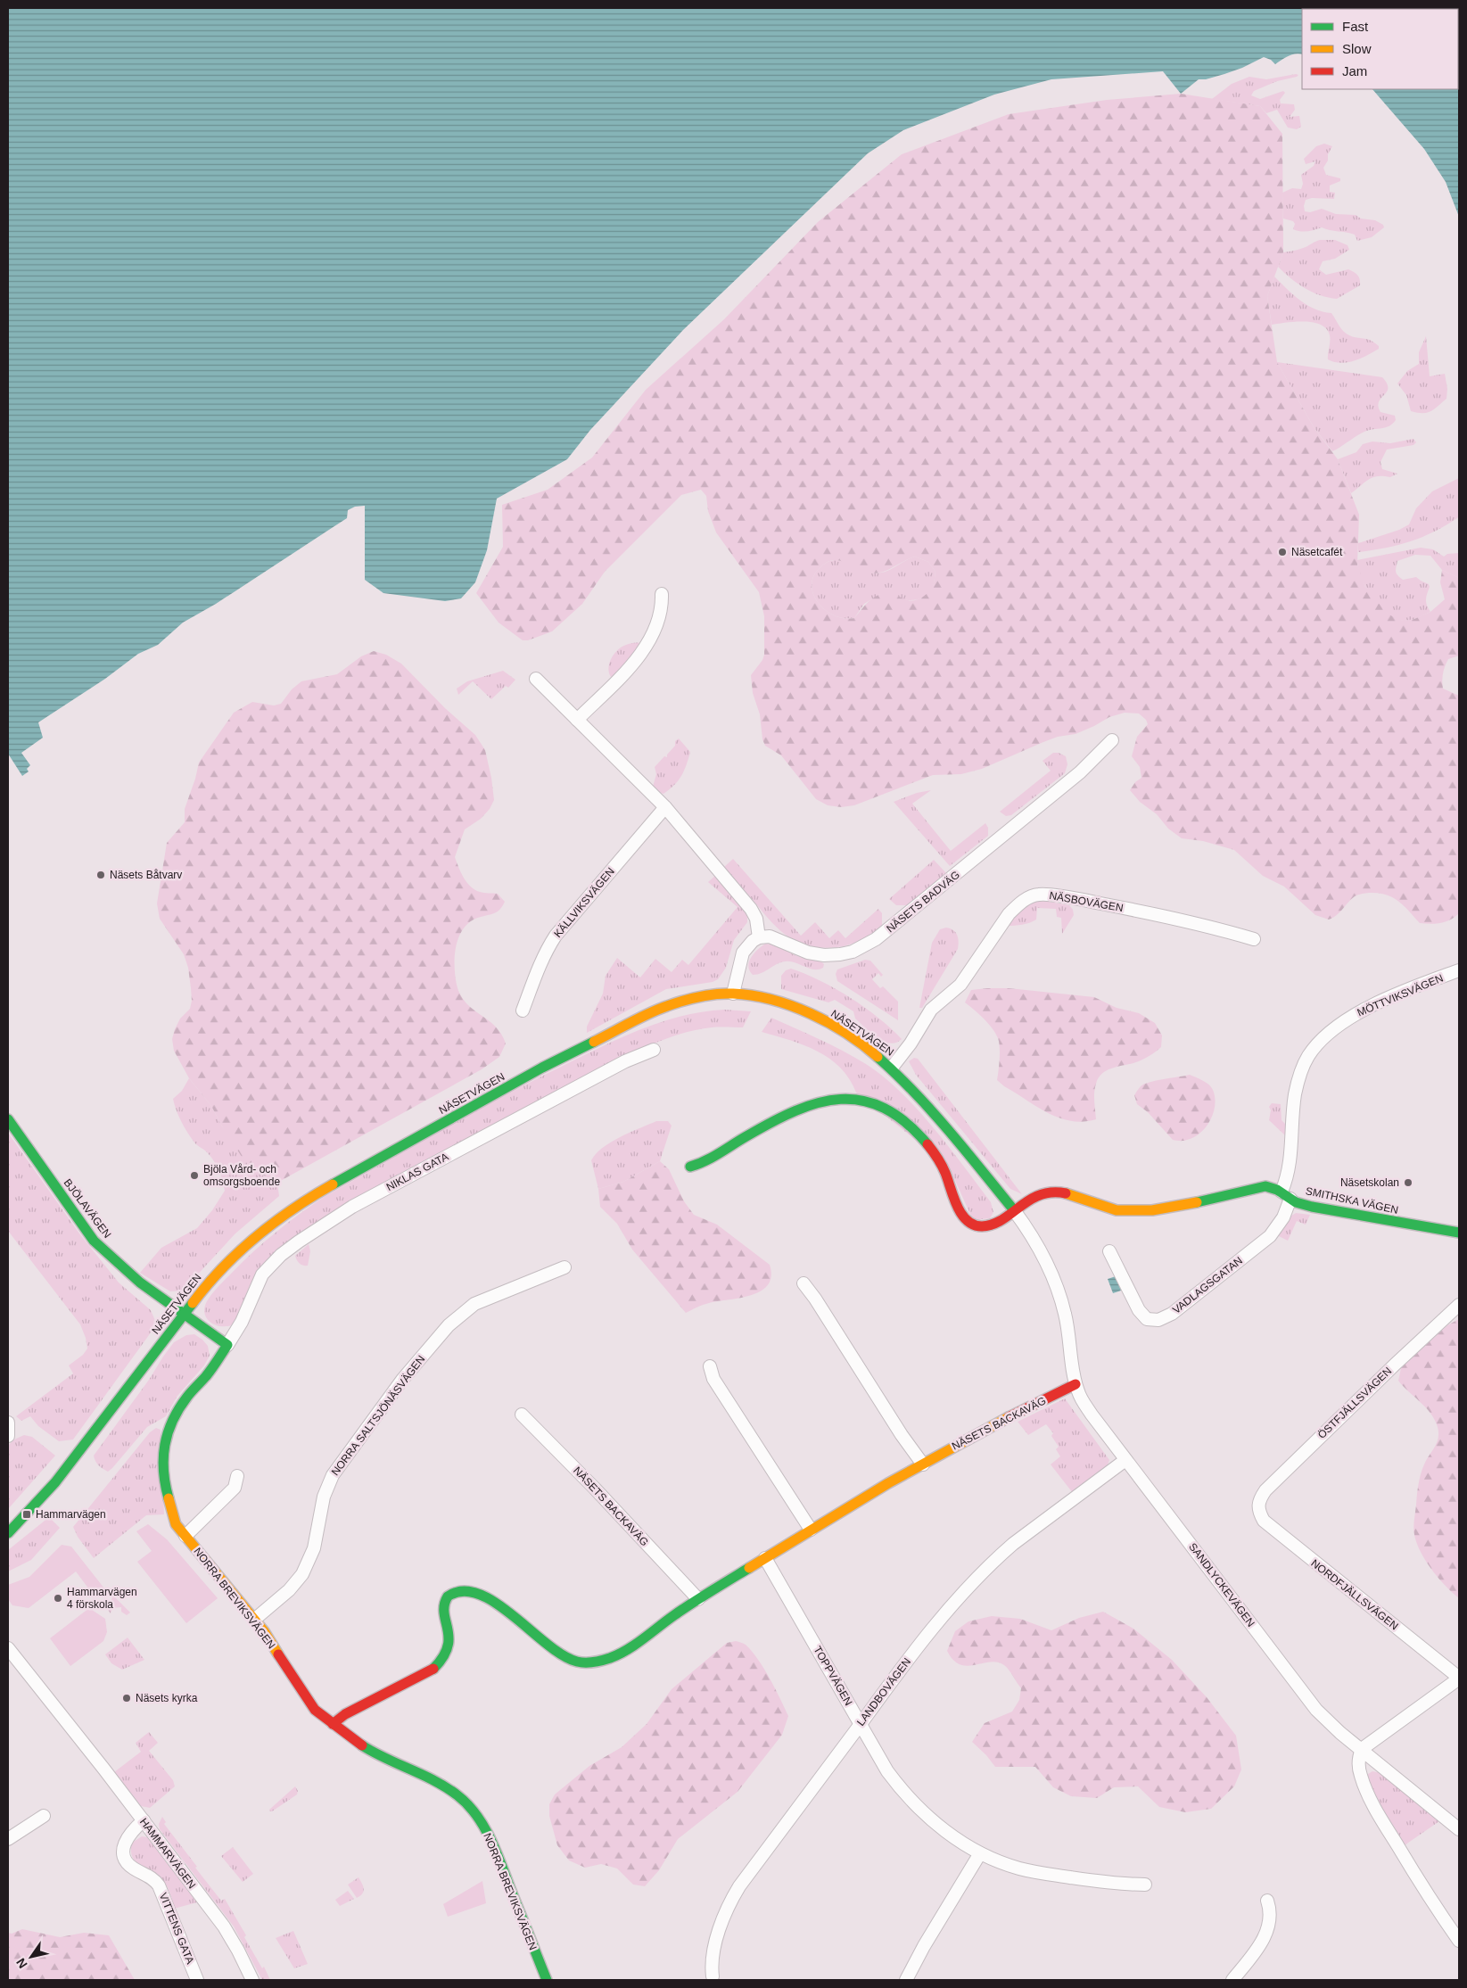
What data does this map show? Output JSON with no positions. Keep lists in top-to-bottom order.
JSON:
{
  "streets": {
    "street": [
      "NÄSETS BADVÄG",
      "NÄSBOVÄGEN",
      "KÄLLVIKSVÄGEN",
      "MÖTTVIKSVÄGEN",
      "NÄSETVÄGEN",
      "NIKLAS GATA",
      "SMITHSKA VÄGEN",
      "BJÖLAVÄGEN",
      "VADLAGSGATAN",
      "ÖSTFJÄLLSVÄGEN",
      "NORRA SALTSJÖNÄSVÄGEN",
      "NÄSETS BACKAVÄG",
      "SANDLYCKEVÄGEN",
      "NORDFJÄLLSVÄGEN",
      "NORRA BREVIKSVÄGEN",
      "TOPPVÄGEN",
      "LANDBOVÄGEN",
      "HAMMARVÄGEN",
      "VITTENS GATA"
    ]
  },
  "crossings": [
    ["NÄSBOVÄGEN", "NÄSETVÄGEN"],
    ["MÖTTVIKSVÄGEN", "SMITHSKA VÄGEN"],
    ["MÖTTVIKSVÄGEN", "VADLAGSGATAN"],
    ["NÄSETVÄGEN", "SMITHSKA VÄGEN"],
    ["NÄSETVÄGEN", "BJÖLAVÄGEN"],
    ["NÄSETVÄGEN", "SANDLYCKEVÄGEN"],
    ["NIKLAS GATA", "NORRA BREVIKSVÄGEN"],
    ["SMITHSKA VÄGEN", "VADLAGSGATAN"],
    ["SMITHSKA VÄGEN", "SANDLYCKEVÄGEN"],
    ["ÖSTFJÄLLSVÄGEN", "NORDFJÄLLSVÄGEN"],
    ["NORRA SALTSJÖNÄSVÄGEN", "NORRA BREVIKSVÄGEN"],
    ["NÄSETS BACKAVÄG", "SANDLYCKEVÄGEN"],
    ["NÄSETS BACKAVÄG", "NORRA BREVIKSVÄGEN"],
    ["NÄSETS BACKAVÄG", "TOPPVÄGEN"],
    ["SANDLYCKEVÄGEN", "LANDBOVÄGEN"],
    ["TOPPVÄGEN", "LANDBOVÄGEN"],
    ["HAMMARVÄGEN", "VITTENS GATA"]
  ],
  "places": {
    "other": [
      "Näsetcafét",
      "Näsets Båtvarv",
      "Bjöla Vård- och omsorgsboende",
      "Näsetskolan",
      "Hammarvägen 4 förskola",
      "Näsets kyrka"
    ],
    "transit": ["Hammarvägen"]
  },
  "legend": ["Fast", "Slow", "Jam"],
  "north": "bottom left"
}
